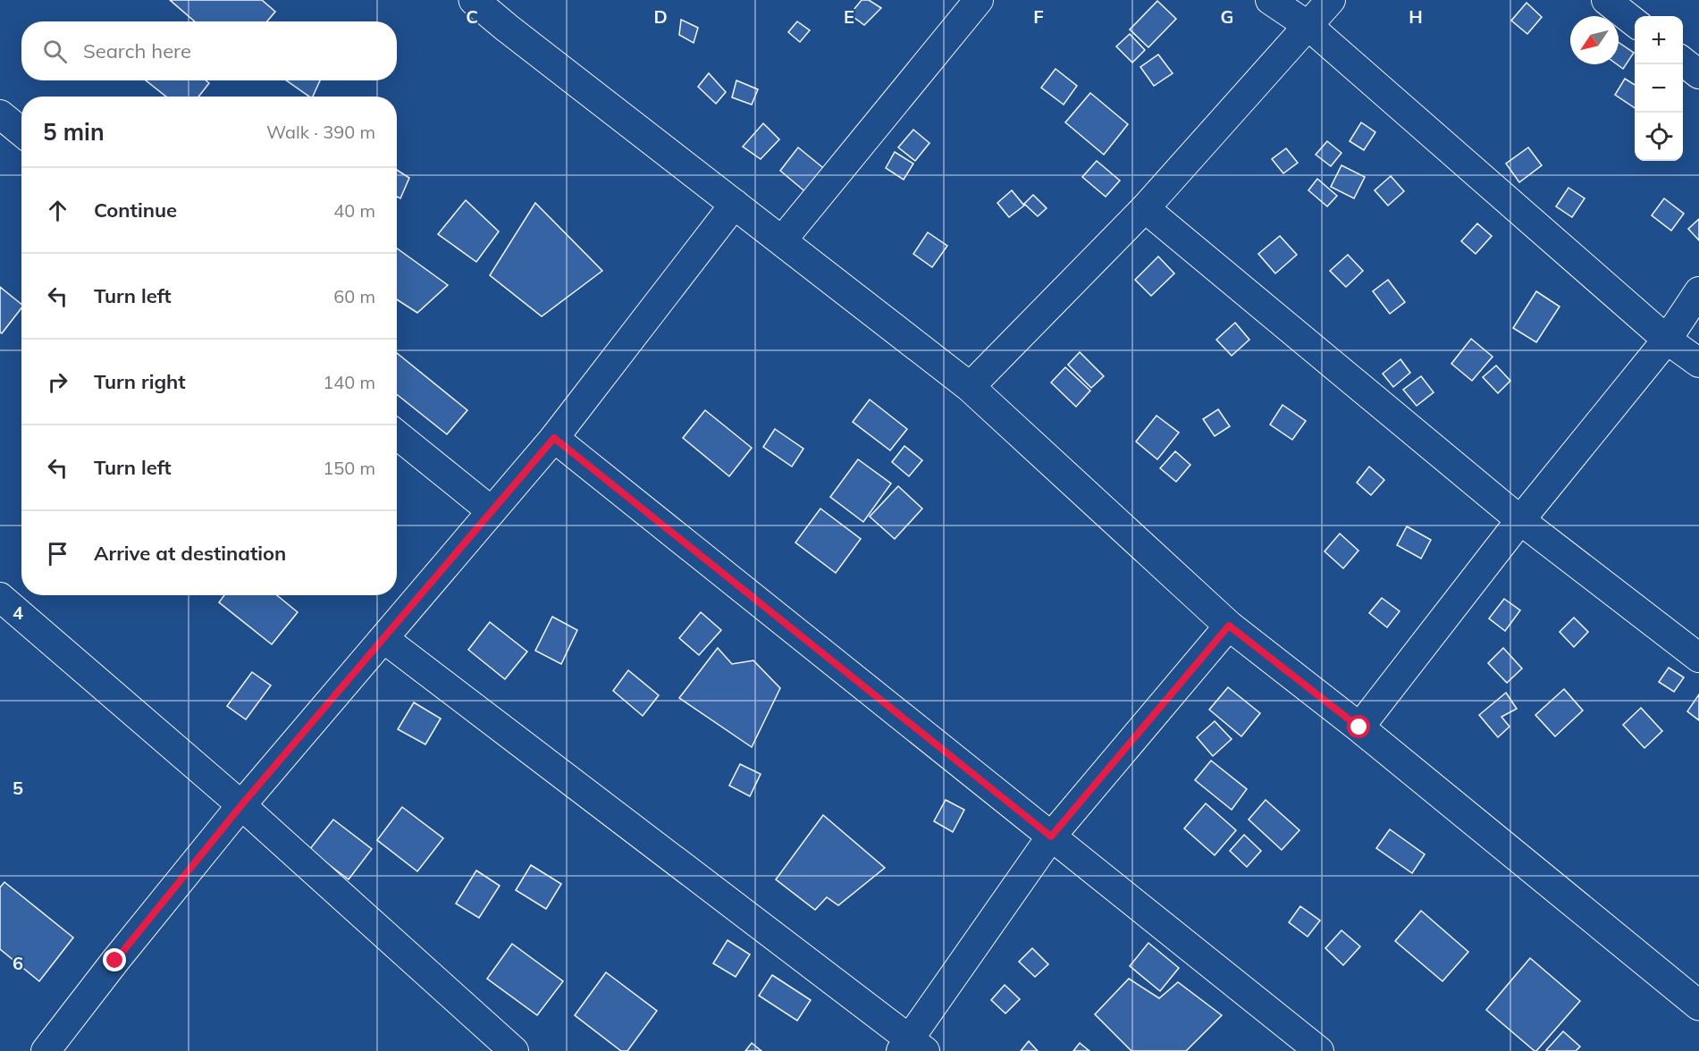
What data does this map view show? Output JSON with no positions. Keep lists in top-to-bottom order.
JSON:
{
  "north": "bottom left",
  "page": {
    "map_buttons": ["+", "−"],
    "search": "Search here",
    "heading": ["5 min", "Walk · 390 m"],
    "list": [
      ["Continue", "40 m"],
      ["Turn left", "60 m"],
      ["Turn right", "140 m"],
      ["Turn left", "150 m"],
      "Arrive at destination"
    ]
  },
  "grid": {
    "columns": [
      "C",
      "D",
      "E",
      "F",
      "G",
      "H"
    ],
    "rows": ["4", "5", "6"]
  }
}
